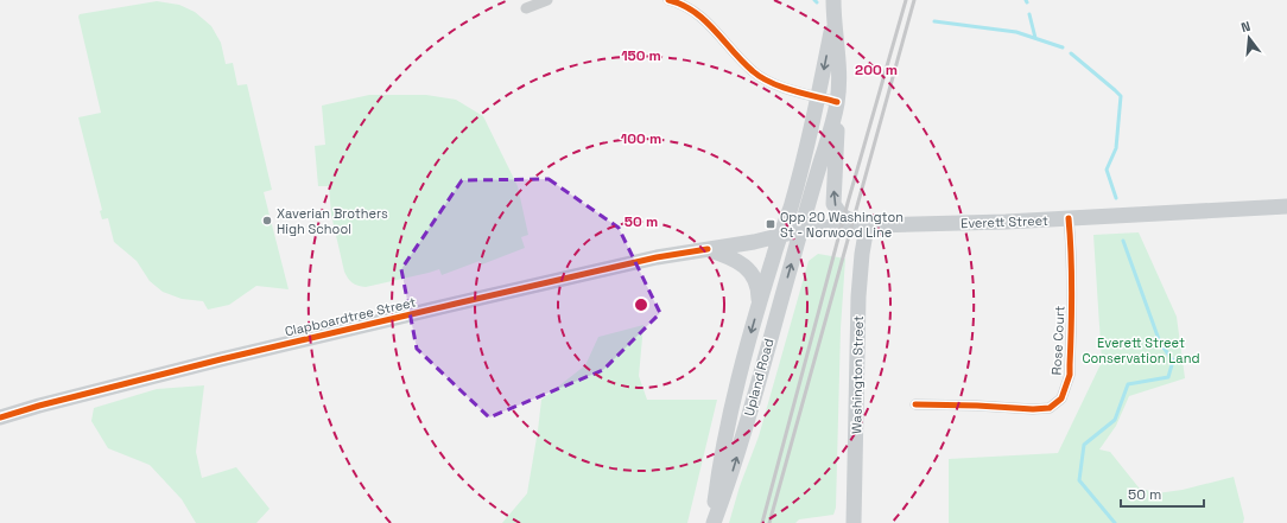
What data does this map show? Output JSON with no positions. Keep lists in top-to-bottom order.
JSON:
{
  "streets": {
    "main road": [
      "Everett Street",
      "Clapboardtree Street",
      "Washington Street",
      "Upland Road"
    ],
    "street": ["Rose Court"]
  },
  "crossings": [
    ["Everett Street", "Clapboardtree Street"],
    ["Everett Street", "Rose Court"],
    ["Everett Street", "Washington Street"],
    ["Everett Street", "Upland Road"],
    ["Clapboardtree Street", "Upland Road"]
  ],
  "parks": ["Everett Street Conservation Land"],
  "places": {
    "other": ["Xaverian Brothers High School"],
    "transit": ["Opp 20 Washington St - Norwood Line"]
  },
  "scale_bar": "50 m",
  "north": "top",
  "rings": [
    "150 m",
    "200 m",
    "100 m",
    "50 m"
  ]
}
